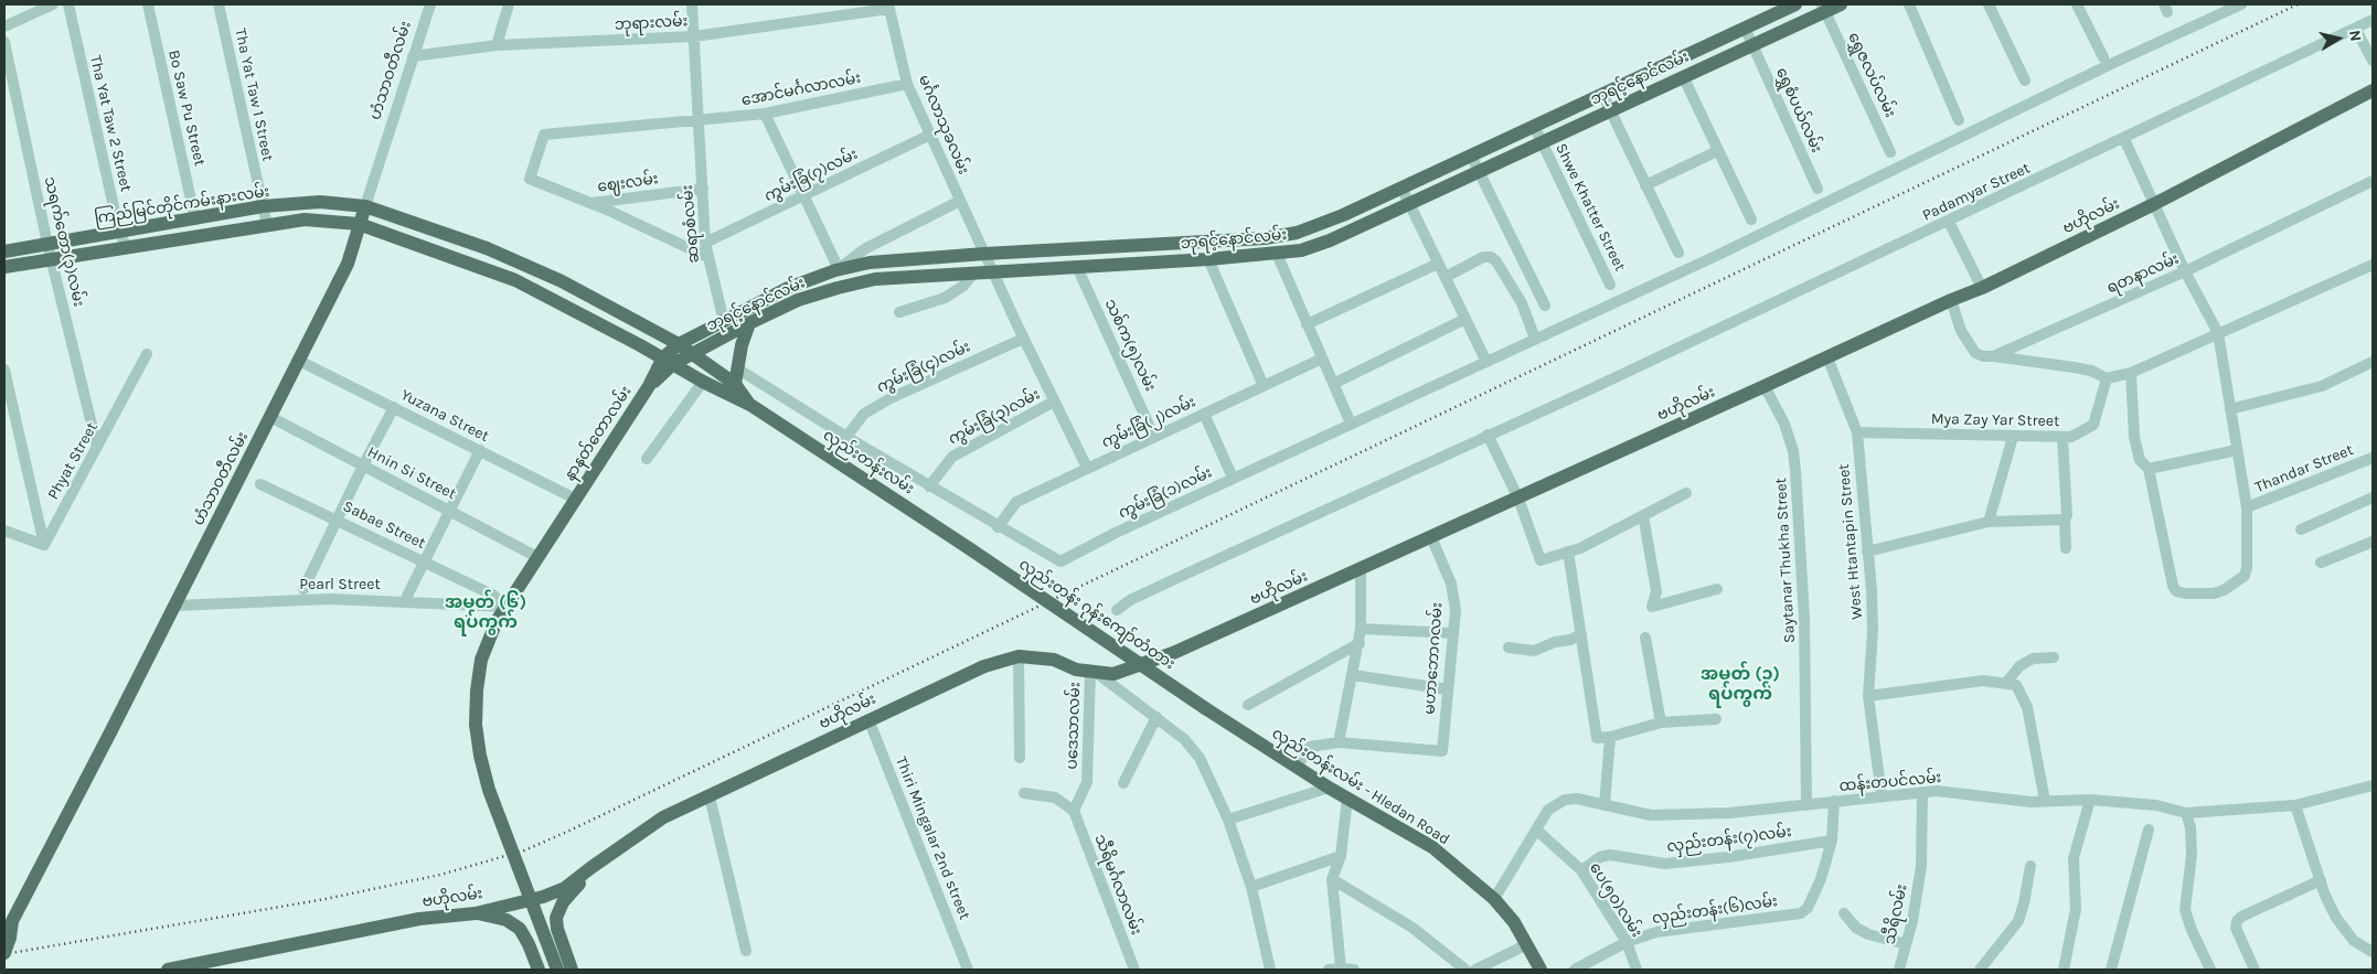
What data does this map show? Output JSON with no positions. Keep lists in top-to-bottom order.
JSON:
{
  "streets": {
    "main road": [
      "ဟံသာဝတီလမ်း",
      "ဘုရင့်နောင်လမ်း",
      "ကြည်မြင်တိုင်ကမ်းနားလမ်း",
      "ဗဟိုလမ်း",
      "နာနတ်တောလမ်း",
      "လှည်းတန်းလမ်း",
      "လှည်းတန်း ဂုန်းကျော်တံတား",
      "လှည်းတန်းလမ်း - Hledan Road"
    ],
    "street": [
      "ဘုရားလမ်း",
      "ရွှေဇလပ်လမ်း",
      "အောင်မင်္ဂလာလမ်း",
      "Tha Yat Taw 1 Street",
      "Bo Saw Pu Street",
      "ရွှေစံပယ်လမ်း",
      "Tha Yat Taw 2 Street",
      "မင်္ဂလာသုခလမ်း",
      "ကွမ်းခြံ(၇)လမ်း",
      "ဈေးလမ်း",
      "Padamyar Street",
      "Shwe Khatter Street",
      "ဆရာစံလမ်း",
      "သရက်တော(၃)လမ်း",
      "ရတနာလမ်း",
      "သစ်က(၅)လမ်း",
      "ကွမ်းခြံ(၄)လမ်း",
      "Yuzana Street",
      "ကွမ်းခြံ(၃)လမ်း",
      "Mya Zay Yar Street",
      "ကွမ်းခြံ(၂)လမ်း",
      "Phyat Street",
      "Thandar Street",
      "Hnin Si Street",
      "ကွမ်းခြံ(၁)လမ်း",
      "Sabae Street",
      "West Htantapin Street",
      "Saytanar Thukha Street",
      "Pearl Street",
      "မဟာဘောဂလမ်း",
      "ပဒေသာလမ်း",
      "ထန်းတပင်လမ်း",
      "Thiri Mingalar 2nd street",
      "လှည်းတန်း(၇)လမ်း",
      "သီရိမင်္ဂလာလမ်း",
      "ပေ(၅၀)လမ်း",
      "လှည်းတန်း(၆)လမ်း",
      "သီရိလမ်း"
    ]
  },
  "crossings": [
    ["ဘုရားလမ်း", "ဟံသာဝတီလမ်း"],
    ["ဘုရားလမ်း", "မင်္ဂလာသုခလမ်း"],
    ["ဘုရားလမ်း", "ဆရာစံလမ်း"],
    ["ဟံသာဝတီလမ်း", "ကြည်မြင်တိုင်ကမ်းနားလမ်း"],
    ["ဟံသာဝတီလမ်း", "Yuzana Street"],
    ["ဟံသာဝတီလမ်း", "Hnin Si Street"],
    ["ဟံသာဝတီလမ်း", "Pearl Street"],
    ["ရွှေဇလပ်လမ်း", "ဘုရင့်နောင်လမ်း"],
    ["ဘုရင့်နောင်လမ်း", "ရွှေစံပယ်လမ်း"],
    ["ဘုရင့်နောင်လမ်း", "မင်္ဂလာသုခလမ်း"],
    ["ဘုရင့်နောင်လမ်း", "ကြည်မြင်တိုင်ကမ်းနားလမ်း"],
    ["ဘုရင့်နောင်လမ်း", "Shwe Khatter Street"],
    ["ဘုရင့်နောင်လမ်း", "ဆရာစံလမ်း"],
    ["ဘုရင့်နောင်လမ်း", "သစ်က(၅)လမ်း"],
    ["ဘုရင့်နောင်လမ်း", "နာနတ်တောလမ်း"],
    ["ဘုရင့်နောင်လမ်း", "လှည်းတန်းလမ်း"],
    ["အောင်မင်္ဂလာလမ်း", "မင်္ဂလာသုခလမ်း"],
    ["အောင်မင်္ဂလာလမ်း", "ဈေးလမ်း"],
    ["အောင်မင်္ဂလာလမ်း", "ဆရာစံလမ်း"],
    ["Tha Yat Taw 1 Street", "ကြည်မြင်တိုင်ကမ်းနားလမ်း"],
    ["Bo Saw Pu Street", "ကြည်မြင်တိုင်ကမ်းနားလမ်း"],
    ["Tha Yat Taw 2 Street", "ကြည်မြင်တိုင်ကမ်းနားလမ်း"],
    ["မင်္ဂလာသုခလမ်း", "ကွမ်းခြံ(၇)လမ်း"],
    ["မင်္ဂလာသုခလမ်း", "ကွမ်းခြံ(၄)လမ်း"],
    ["မင်္ဂလာသုခလမ်း", "ကွမ်းခြံ(၃)လမ်း"],
    ["မင်္ဂလာသုခလမ်း", "ကွမ်းခြံ(၂)လမ်း"],
    ["ကွမ်းခြံ(၇)လမ်း", "ဆရာစံလမ်း"],
    ["ဈေးလမ်း", "ဆရာစံလမ်း"],
    ["ကြည်မြင်တိုင်ကမ်းနားလမ်း", "သရက်တော(၃)လမ်း"],
    ["ကြည်မြင်တိုင်ကမ်းနားလမ်း", "လှည်းတန်းလမ်း"],
    ["ဗဟိုလမ်း", "West Htantapin Street"],
    ["ဗဟိုလမ်း", "Saytanar Thukha Street"],
    ["ဗဟိုလမ်း", "မဟာဘောဂလမ်း"],
    ["ဗဟိုလမ်း", "ပဒေသာလမ်း"],
    ["ဗဟိုလမ်း", "Thiri Mingalar 2nd street"],
    ["သရက်တော(၃)လမ်း", "Phyat Street"],
    ["သစ်က(၅)လမ်း", "ကွမ်းခြံ(၂)လမ်း"],
    ["Yuzana Street", "နာနတ်တောလမ်း"],
    ["Mya Zay Yar Street", "West Htantapin Street"],
    ["ကွမ်းခြံ(၂)လမ်း", "ကွမ်းခြံ(၁)လမ်း"],
    ["နာနတ်တောလမ်း", "လှည်းတန်းလမ်း"],
    ["နာနတ်တောလမ်း", "Hnin Si Street"],
    ["နာနတ်တောလမ်း", "Pearl Street"],
    ["လှည်းတန်းလမ်း", "လှည်းတန်း ဂုန်းကျော်တံတား"],
    ["West Htantapin Street", "ထန်းတပင်လမ်း"],
    ["Saytanar Thukha Street", "ထန်းတပင်လမ်း"],
    ["လှည်းတန်း ဂုန်းကျော်တံတား", "လှည်းတန်းလမ်း - Hledan Road"],
    ["ပဒေသာလမ်း", "သီရိမင်္ဂလာလမ်း"],
    ["ထန်းတပင်လမ်း", "လှည်းတန်းလမ်း - Hledan Road"],
    ["ထန်းတပင်လမ်း", "ပေ(၅၀)လမ်း"],
    ["ထန်းတပင်လမ်း", "သီရိလမ်း"],
    ["လှည်းတန်း(၇)လမ်း", "ပေ(၅၀)လမ်း"],
    ["လှည်းတန်း(၇)လမ်း", "လှည်းတန်း(၆)လမ်း"],
    ["ပေ(၅၀)လမ်း", "လှည်းတန်း(၆)လမ်း"]
  ],
  "districts": ["အမှတ် (၆) ရပ်ကွက်", "အမှတ် (၃) ရပ်ကွက်"],
  "north": "right"
}
